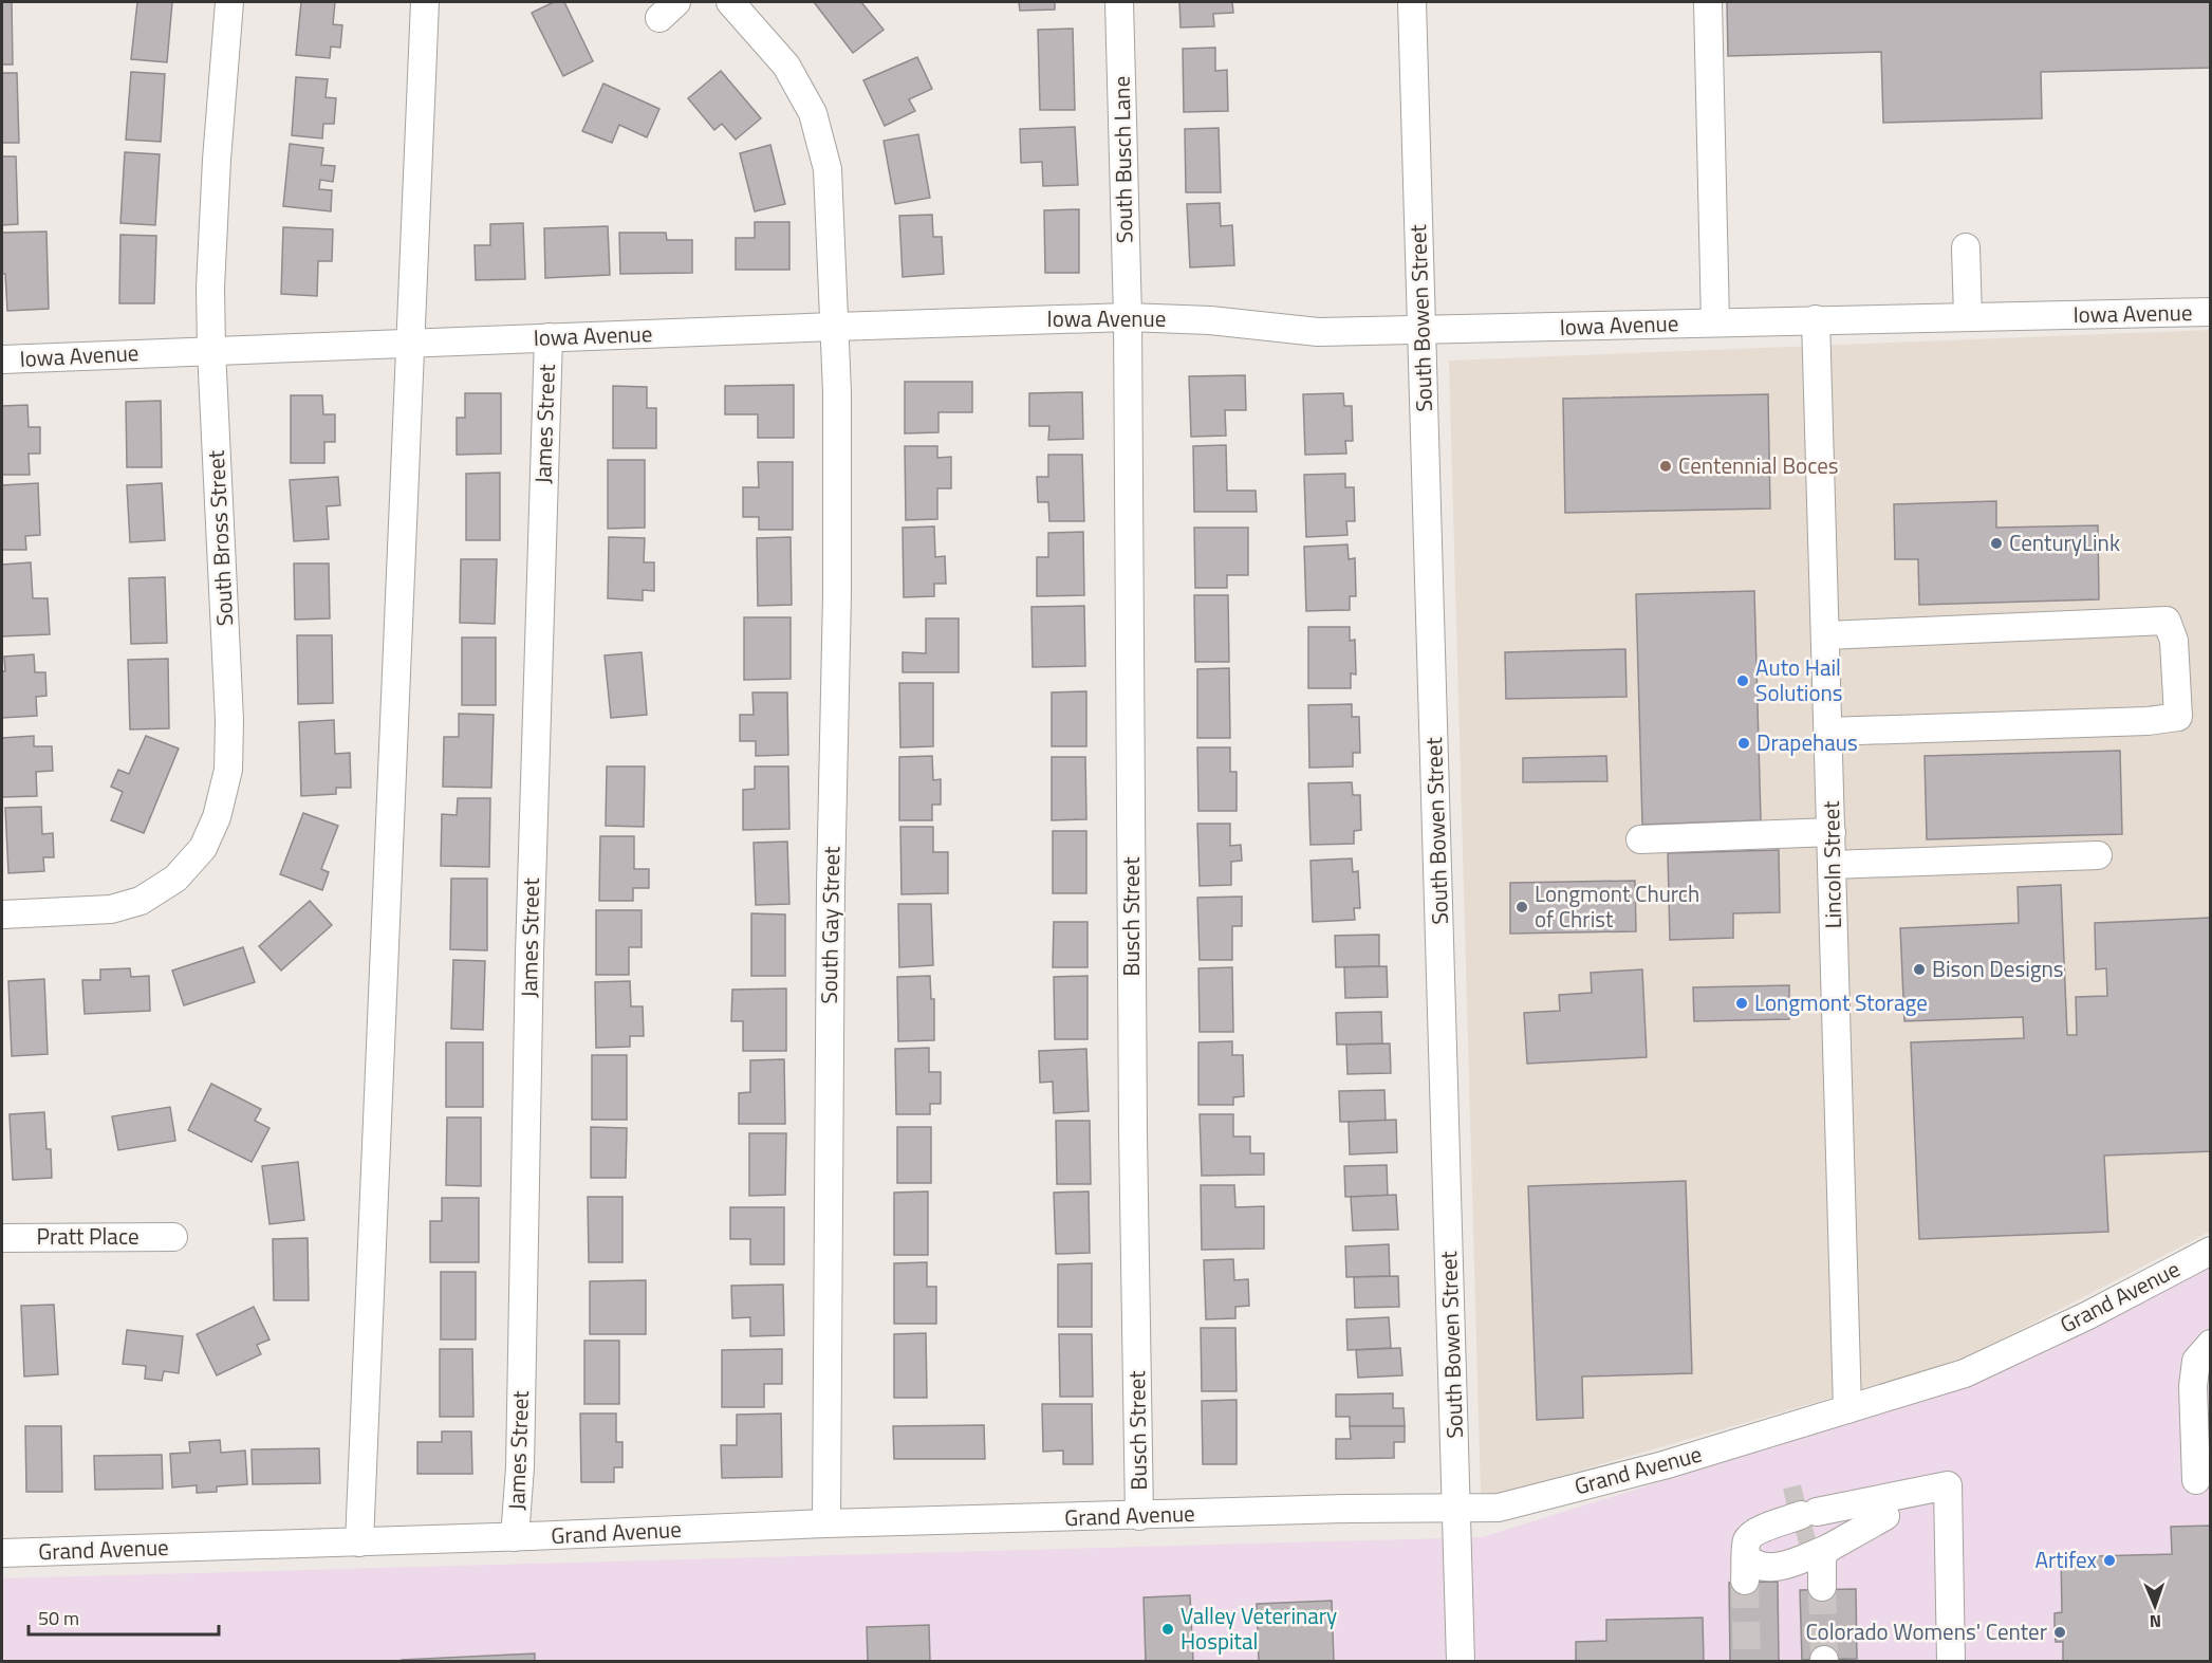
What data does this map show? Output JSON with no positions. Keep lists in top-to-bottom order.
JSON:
{
  "streets": {
    "street": [
      "South Busch Lane",
      "Iowa Avenue",
      "South Bowen Street",
      "James Street",
      "South Bross Street",
      "Lincoln Street",
      "Busch Street",
      "South Gay Street",
      "Pratt Place",
      "Grand Avenue"
    ]
  },
  "crossings": [
    ["South Busch Lane", "Iowa Avenue"],
    ["South Busch Lane", "Busch Street"],
    ["Iowa Avenue", "South Bowen Street"],
    ["Iowa Avenue", "James Street"],
    ["Iowa Avenue", "South Bross Street"],
    ["Iowa Avenue", "Lincoln Street"],
    ["Iowa Avenue", "Busch Street"],
    ["Iowa Avenue", "South Gay Street"],
    ["South Bowen Street", "Grand Avenue"],
    ["James Street", "Grand Avenue"],
    ["Lincoln Street", "Grand Avenue"],
    ["Busch Street", "Grand Avenue"],
    ["South Gay Street", "Grand Avenue"]
  ],
  "places": [
    "Centennial Boces",
    "CenturyLink",
    "Auto Hail Solutions",
    "Drapehaus",
    "Longmont Church of Christ",
    "Bison Designs",
    "Longmont Storage",
    "Artifex",
    "Valley Veterinary Hospital",
    "Colorado Womens' Center"
  ],
  "scale_bar": "50 m",
  "north": "bottom"
}
